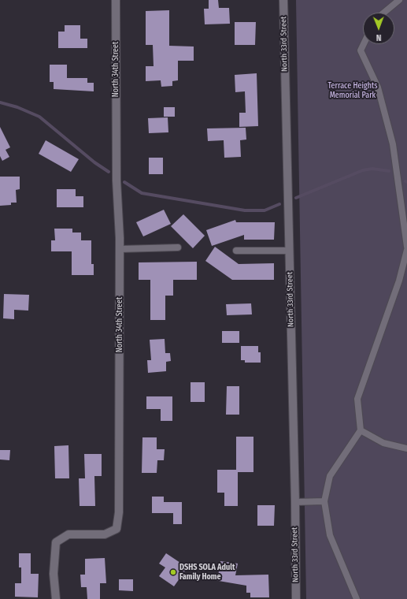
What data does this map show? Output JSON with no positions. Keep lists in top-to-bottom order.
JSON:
{
  "streets": {
    "street": ["North 33rd Street", "North 34th Street"]
  },
  "parks": ["Terrace Heights Memorial Park"],
  "places": ["DSHS SOLA Adult Family Home"],
  "north": "bottom"
}
